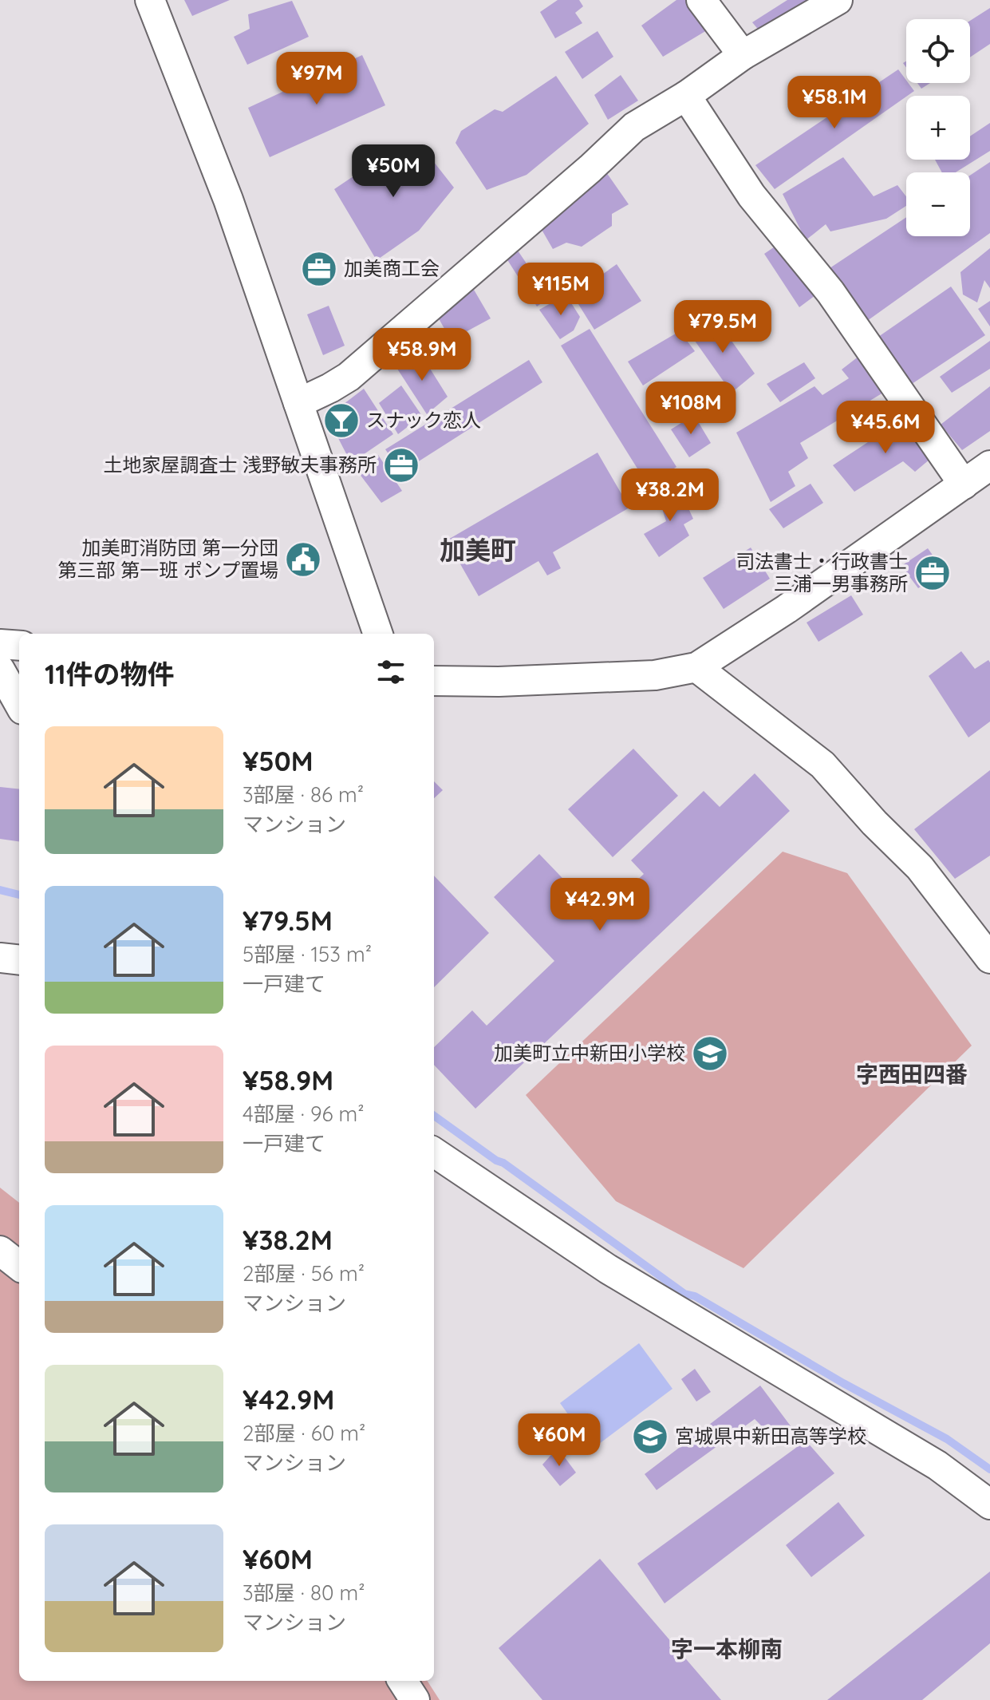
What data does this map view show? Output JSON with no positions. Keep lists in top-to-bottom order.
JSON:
{
  "districts": ["加美町", "字西田四番", "字一本柳南"],
  "places": {
    "office": ["加美商工会", "土地家屋調査士 浅野敏夫事務所", "司法書士・行政書士 三浦一男事務所"],
    "bar": ["スナック恋人"],
    "public building": ["加美町消防団 第一分団 第三部 第一班 ポンプ置場"],
    "school or university": ["加美町立中新田小学校", "宮城県中新田高等学校"]
  },
  "page": {
    "map_buttons": ["+", "−"],
    "price": [
      "¥97M",
      "¥58.1M",
      "¥50M",
      "¥115M",
      "¥79.5M",
      "¥58.9M",
      "¥108M",
      "¥45.6M",
      "¥38.2M",
      "¥42.9M",
      "¥60M"
    ],
    "heading": "11件の物件",
    "list": [
      {
        "name": "¥50M",
        "note": "3部屋 · 86 m² · マンション"
      },
      {
        "name": "¥79.5M",
        "note": "5部屋 · 153 m² · 一戸建て"
      },
      {
        "name": "¥58.9M",
        "note": "4部屋 · 96 m² · 一戸建て"
      },
      {
        "name": "¥38.2M",
        "note": "2部屋 · 56 m² · マンション"
      },
      {
        "name": "¥42.9M",
        "note": "2部屋 · 60 m² · マンション"
      },
      {
        "name": "¥60M",
        "note": "3部屋 · 80 m² · マンション"
      }
    ]
  }
}
